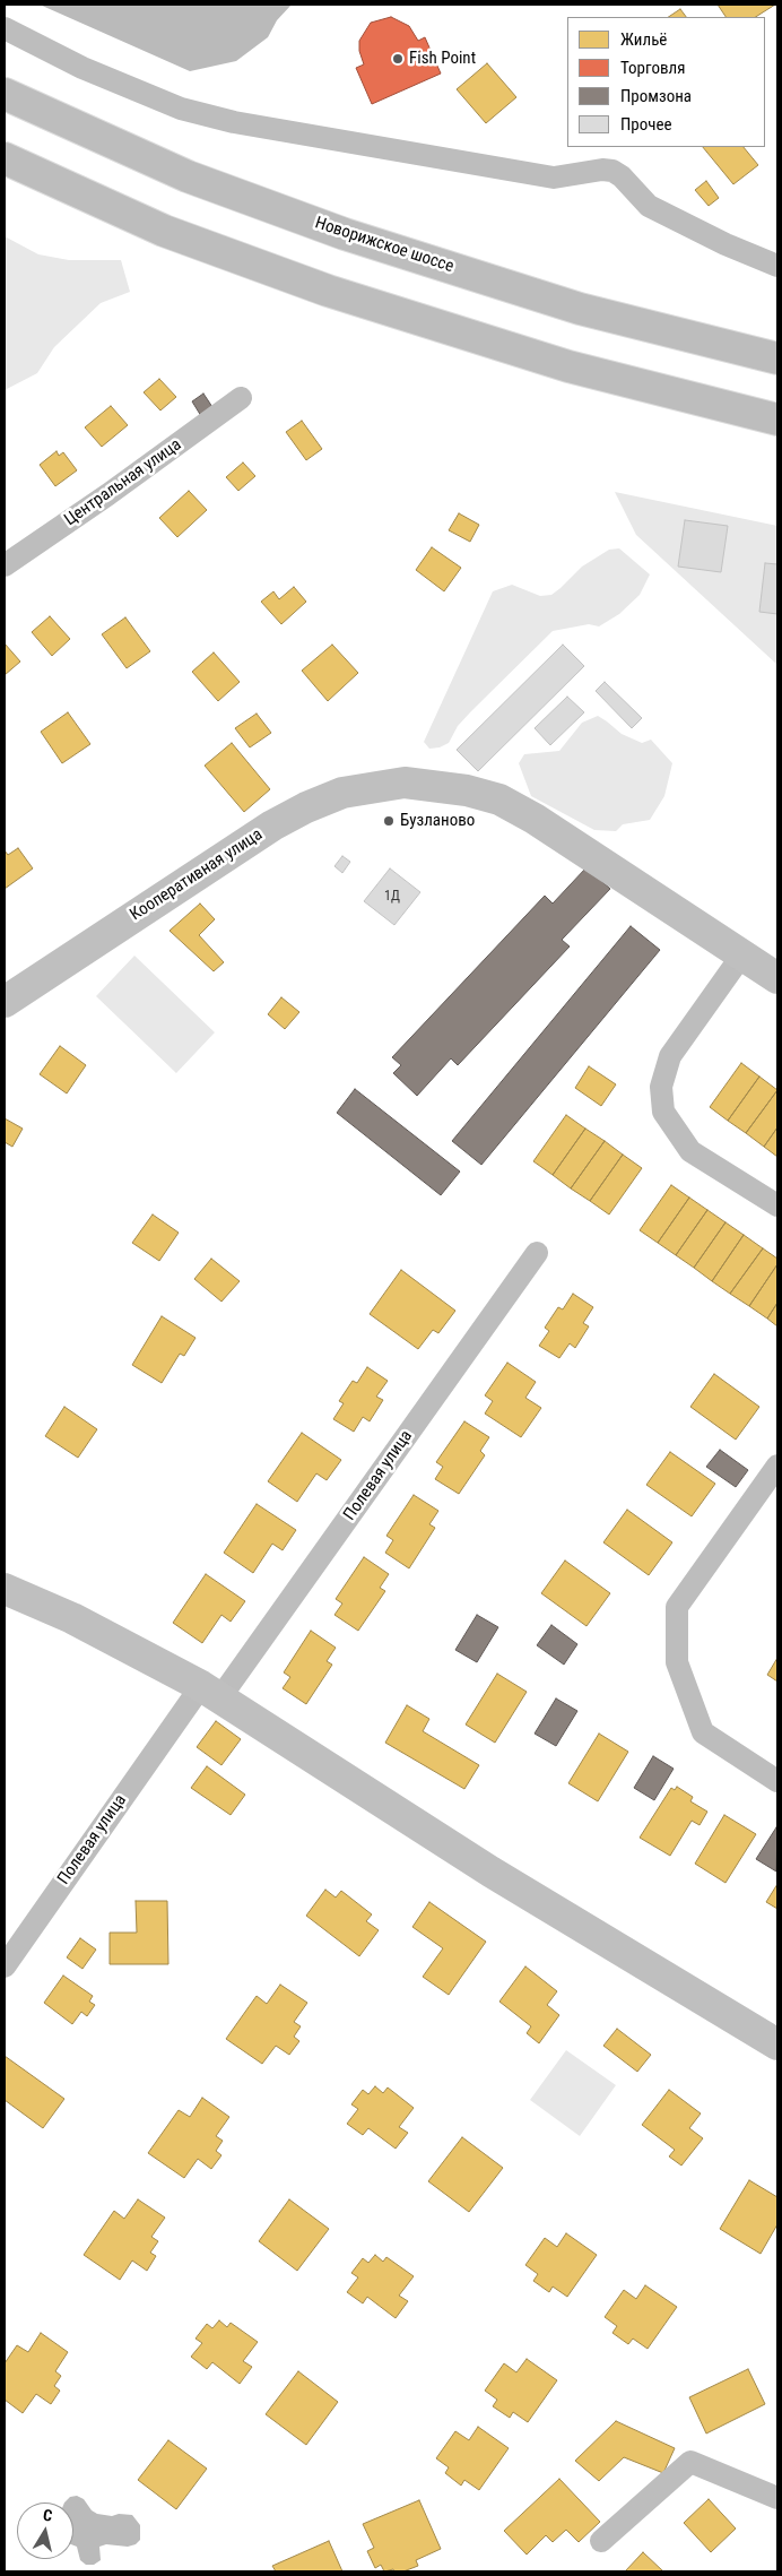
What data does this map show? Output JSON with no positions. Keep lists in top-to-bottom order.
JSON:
{
  "streets": {
    "highway": ["Новорижское шоссе"],
    "street": ["Центральная улица", "Кооперативная улица", "Полевая улица"]
  },
  "places": ["Fish Point", "Бузланово"],
  "house_numbers": ["1Д"],
  "legend": [
    "Жильё",
    "Торговля",
    "Промзона",
    "Прочее"
  ],
  "north": "top"
}
